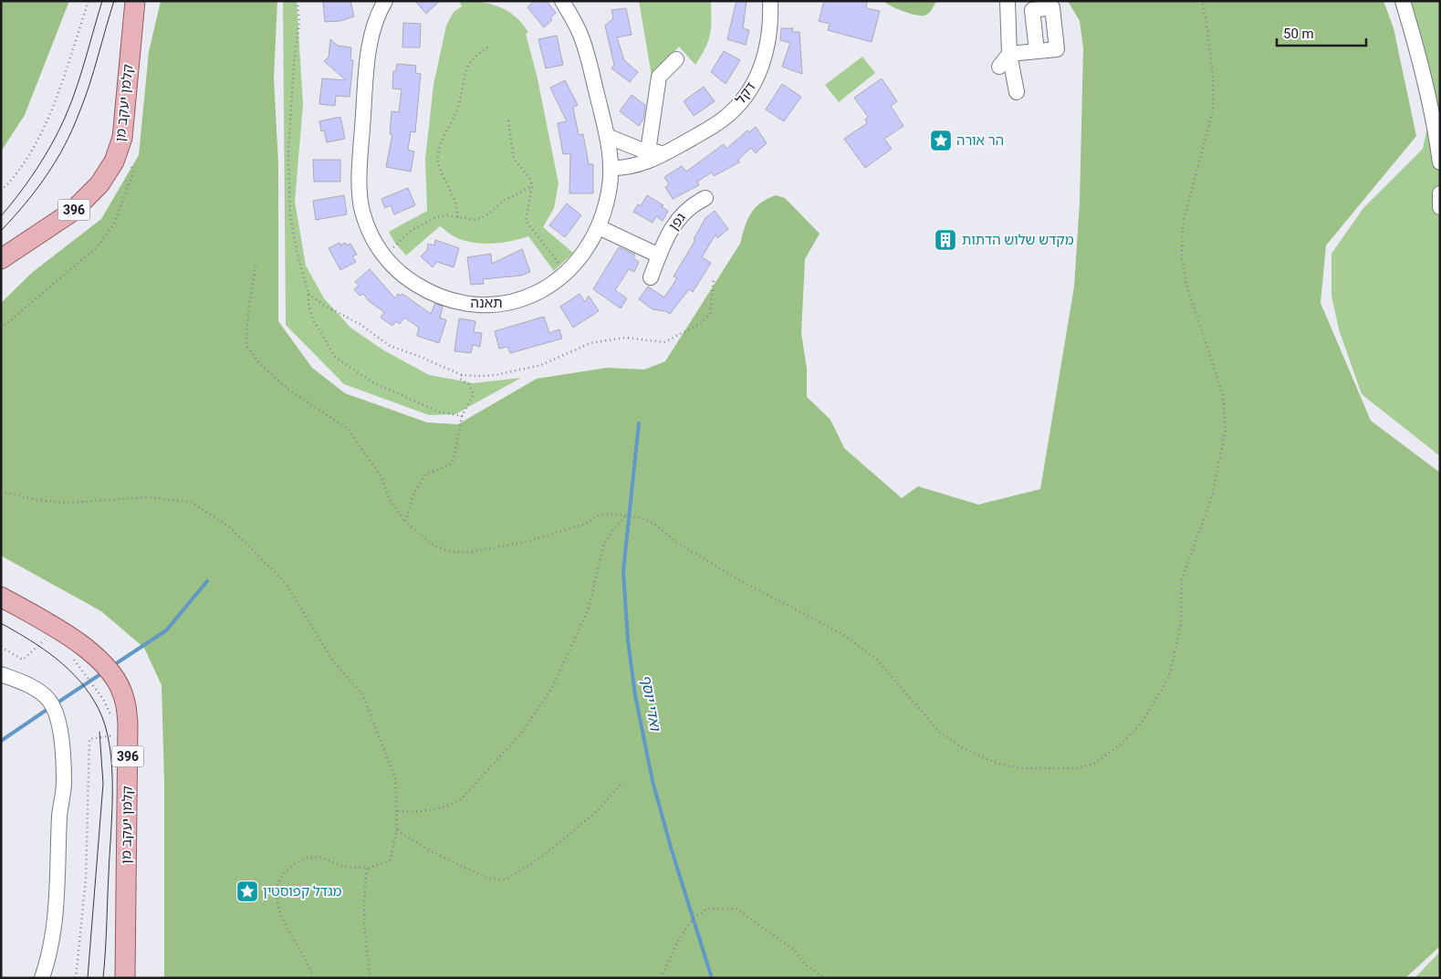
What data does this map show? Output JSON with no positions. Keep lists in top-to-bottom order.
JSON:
{
  "streets": {
    "main road": ["קלמן יעקב מן", "396"],
    "street": ["דקל", "גפן", "תאנה"]
  },
  "crossings": [
    ["דקל", "תאנה"]
  ],
  "water": ["ואדי יוסף"],
  "places": {
    "place": ["הר אורה", "מגדל קפוסטין"],
    "building": ["מקדש שלוש הדתות"]
  },
  "scale_bar": "50 m"
}
